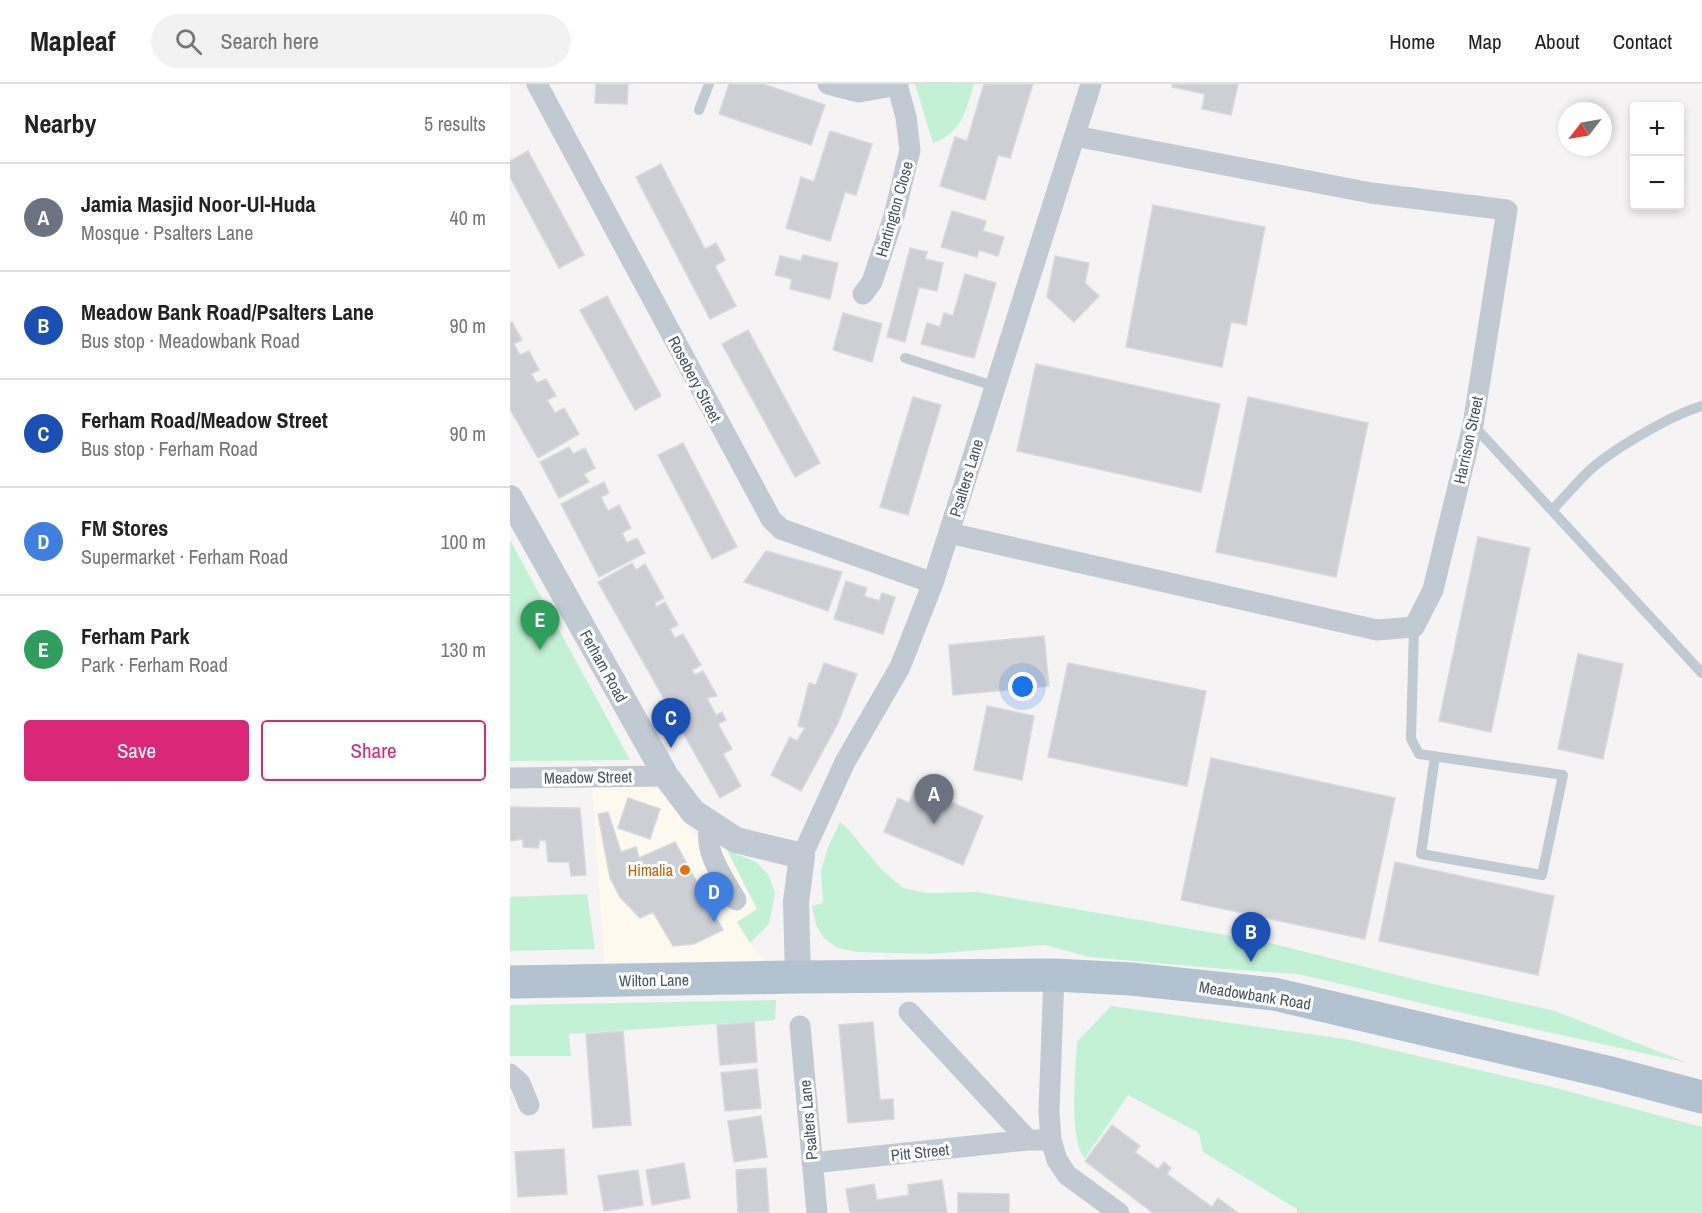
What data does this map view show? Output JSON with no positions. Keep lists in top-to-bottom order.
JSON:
{
  "streets": {
    "main road": ["Wilton Lane", "Meadowbank Road"],
    "street": [
      "Hartington Close",
      "Rosebery Street",
      "Harrison Street",
      "Psalters Lane",
      "Ferham Road",
      "Meadow Street",
      "Pitt Street"
    ]
  },
  "crossings": [
    ["Rosebery Street", "Psalters Lane"],
    ["Harrison Street", "Psalters Lane"],
    ["Psalters Lane", "Ferham Road"],
    ["Psalters Lane", "Pitt Street"],
    ["Ferham Road", "Meadow Street"],
    ["Wilton Lane", "Meadowbank Road"]
  ],
  "places": ["Himalia"],
  "north": "bottom left",
  "page": {
    "header": "Mapleaf",
    "search": "Search here",
    "nav": [
      "Home",
      "Map",
      "About",
      "Contact"
    ],
    "heading": ["Nearby", "5 results"],
    "map_buttons": ["+", "−"],
    "list": [
      {
        "mark": "A",
        "name": "Jamia Masjid Noor-Ul-Huda",
        "note": "Mosque · Psalters Lane",
        "value": "40 m"
      },
      {
        "mark": "B",
        "name": "Meadow Bank Road/Psalters Lane",
        "note": "Bus stop · Meadowbank Road",
        "value": "90 m"
      },
      {
        "mark": "C",
        "name": "Ferham Road/Meadow Street",
        "note": "Bus stop · Ferham Road",
        "value": "90 m"
      },
      {
        "mark": "D",
        "name": "FM Stores",
        "note": "Supermarket · Ferham Road",
        "value": "100 m"
      },
      {
        "mark": "E",
        "name": "Ferham Park",
        "note": "Park · Ferham Road",
        "value": "130 m"
      }
    ],
    "pins": [
      "E",
      "C",
      "A",
      "D",
      "B"
    ],
    "buttons": ["Save", "Share"]
  }
}
